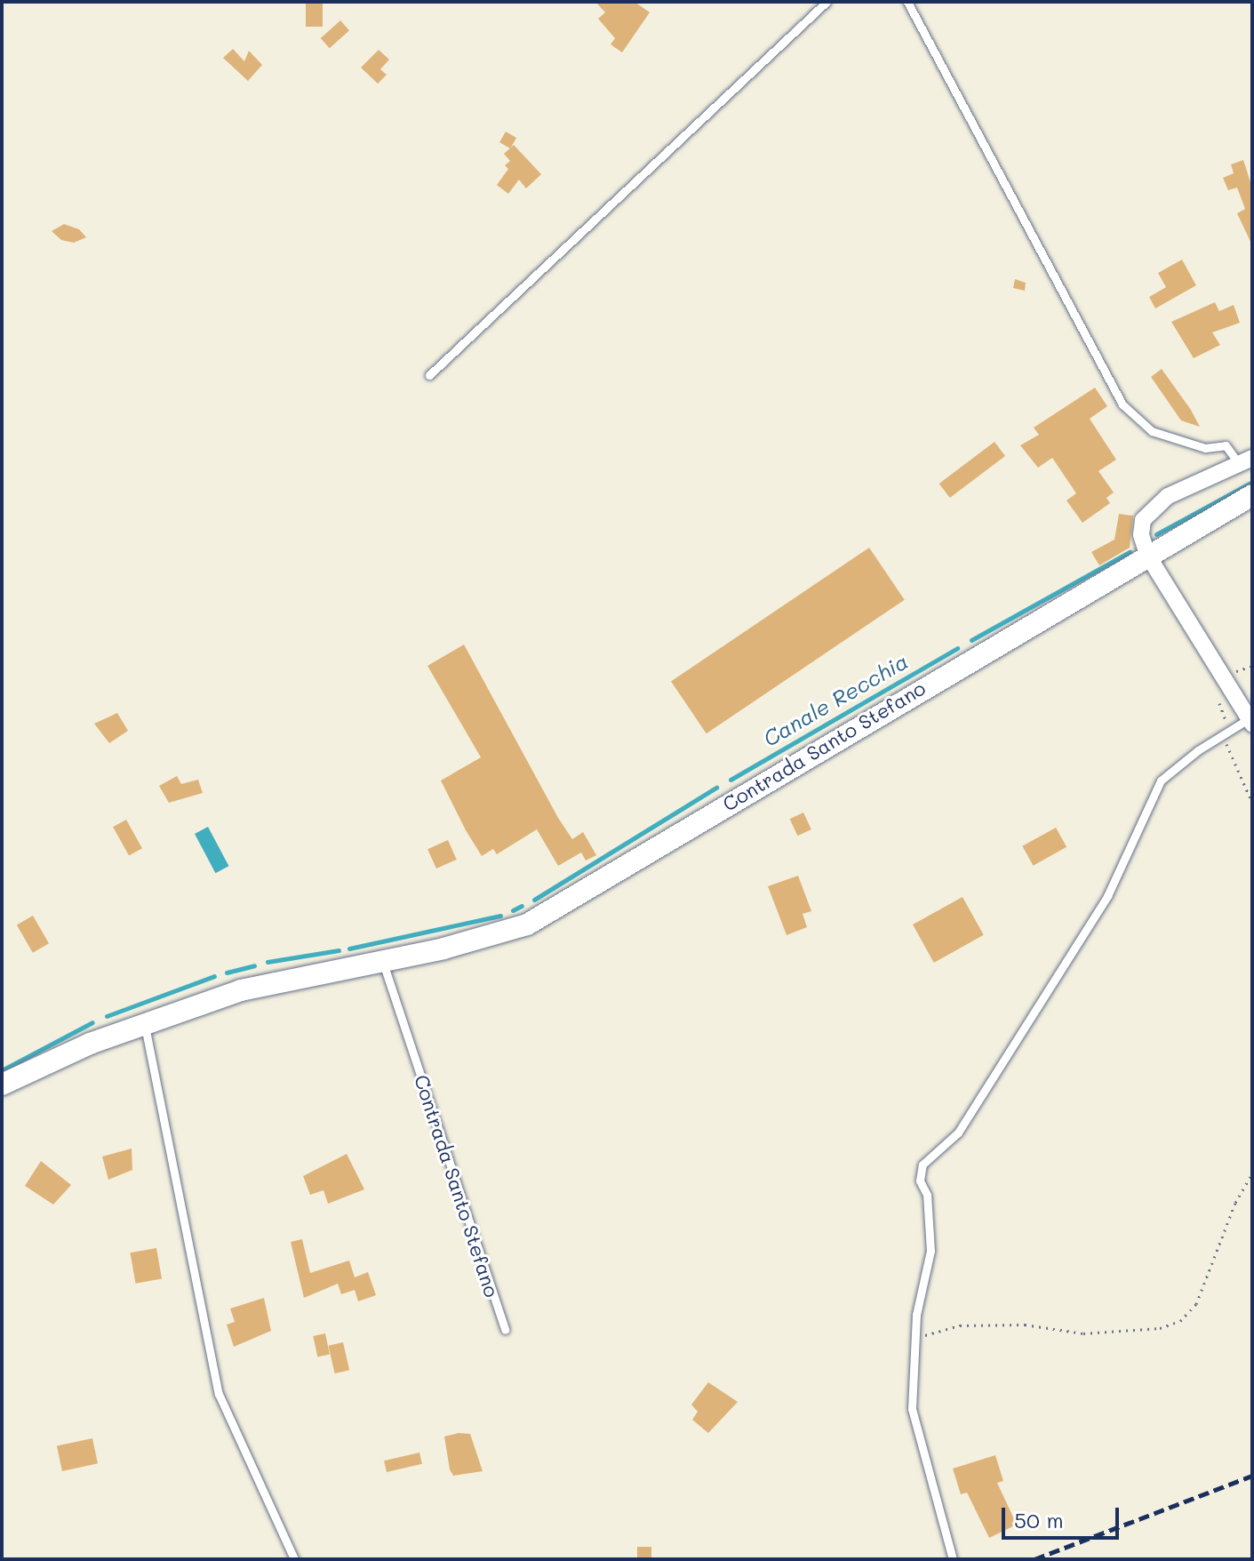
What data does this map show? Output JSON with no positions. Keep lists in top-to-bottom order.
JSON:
{
  "streets": {
    "street": ["Contrada Santo Stefano"]
  },
  "water": ["Canale Recchia"],
  "scale_bar": "50 m"
}
